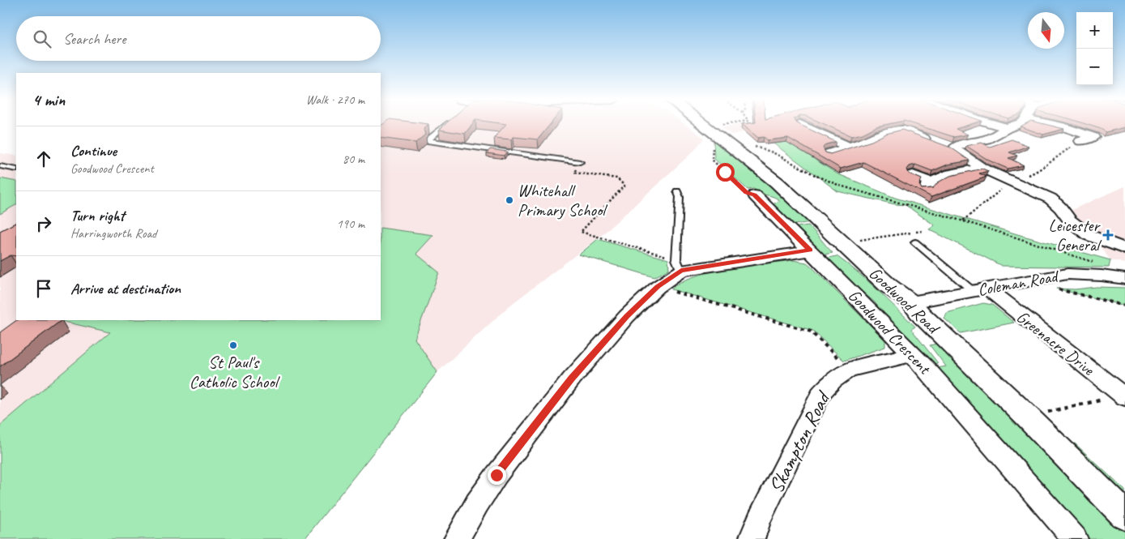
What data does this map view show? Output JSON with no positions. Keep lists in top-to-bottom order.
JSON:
{
  "streets": {
    "street": [
      "Coleman Road",
      "Goodwood Road",
      "Goodwood Crescent",
      "Greenacre Drive",
      "Skampton Road"
    ]
  },
  "crossings": [
    ["Coleman Road", "Goodwood Road"],
    ["Coleman Road", "Greenacre Drive"],
    ["Goodwood Crescent", "Skampton Road"]
  ],
  "places": {
    "other": ["Whitehall Primary School", "St Paul's Catholic School"],
    "health": ["Leicester General"]
  },
  "north": "bottom",
  "page": {
    "map_buttons": ["+", "−"],
    "search": "Search here",
    "heading": ["4 min", "Walk · 270 m"],
    "list": [
      ["Continue", "Goodwood Crescent", "80 m"],
      ["Turn right", "Harringworth Road", "190 m"],
      "Arrive at destination"
    ]
  }
}
